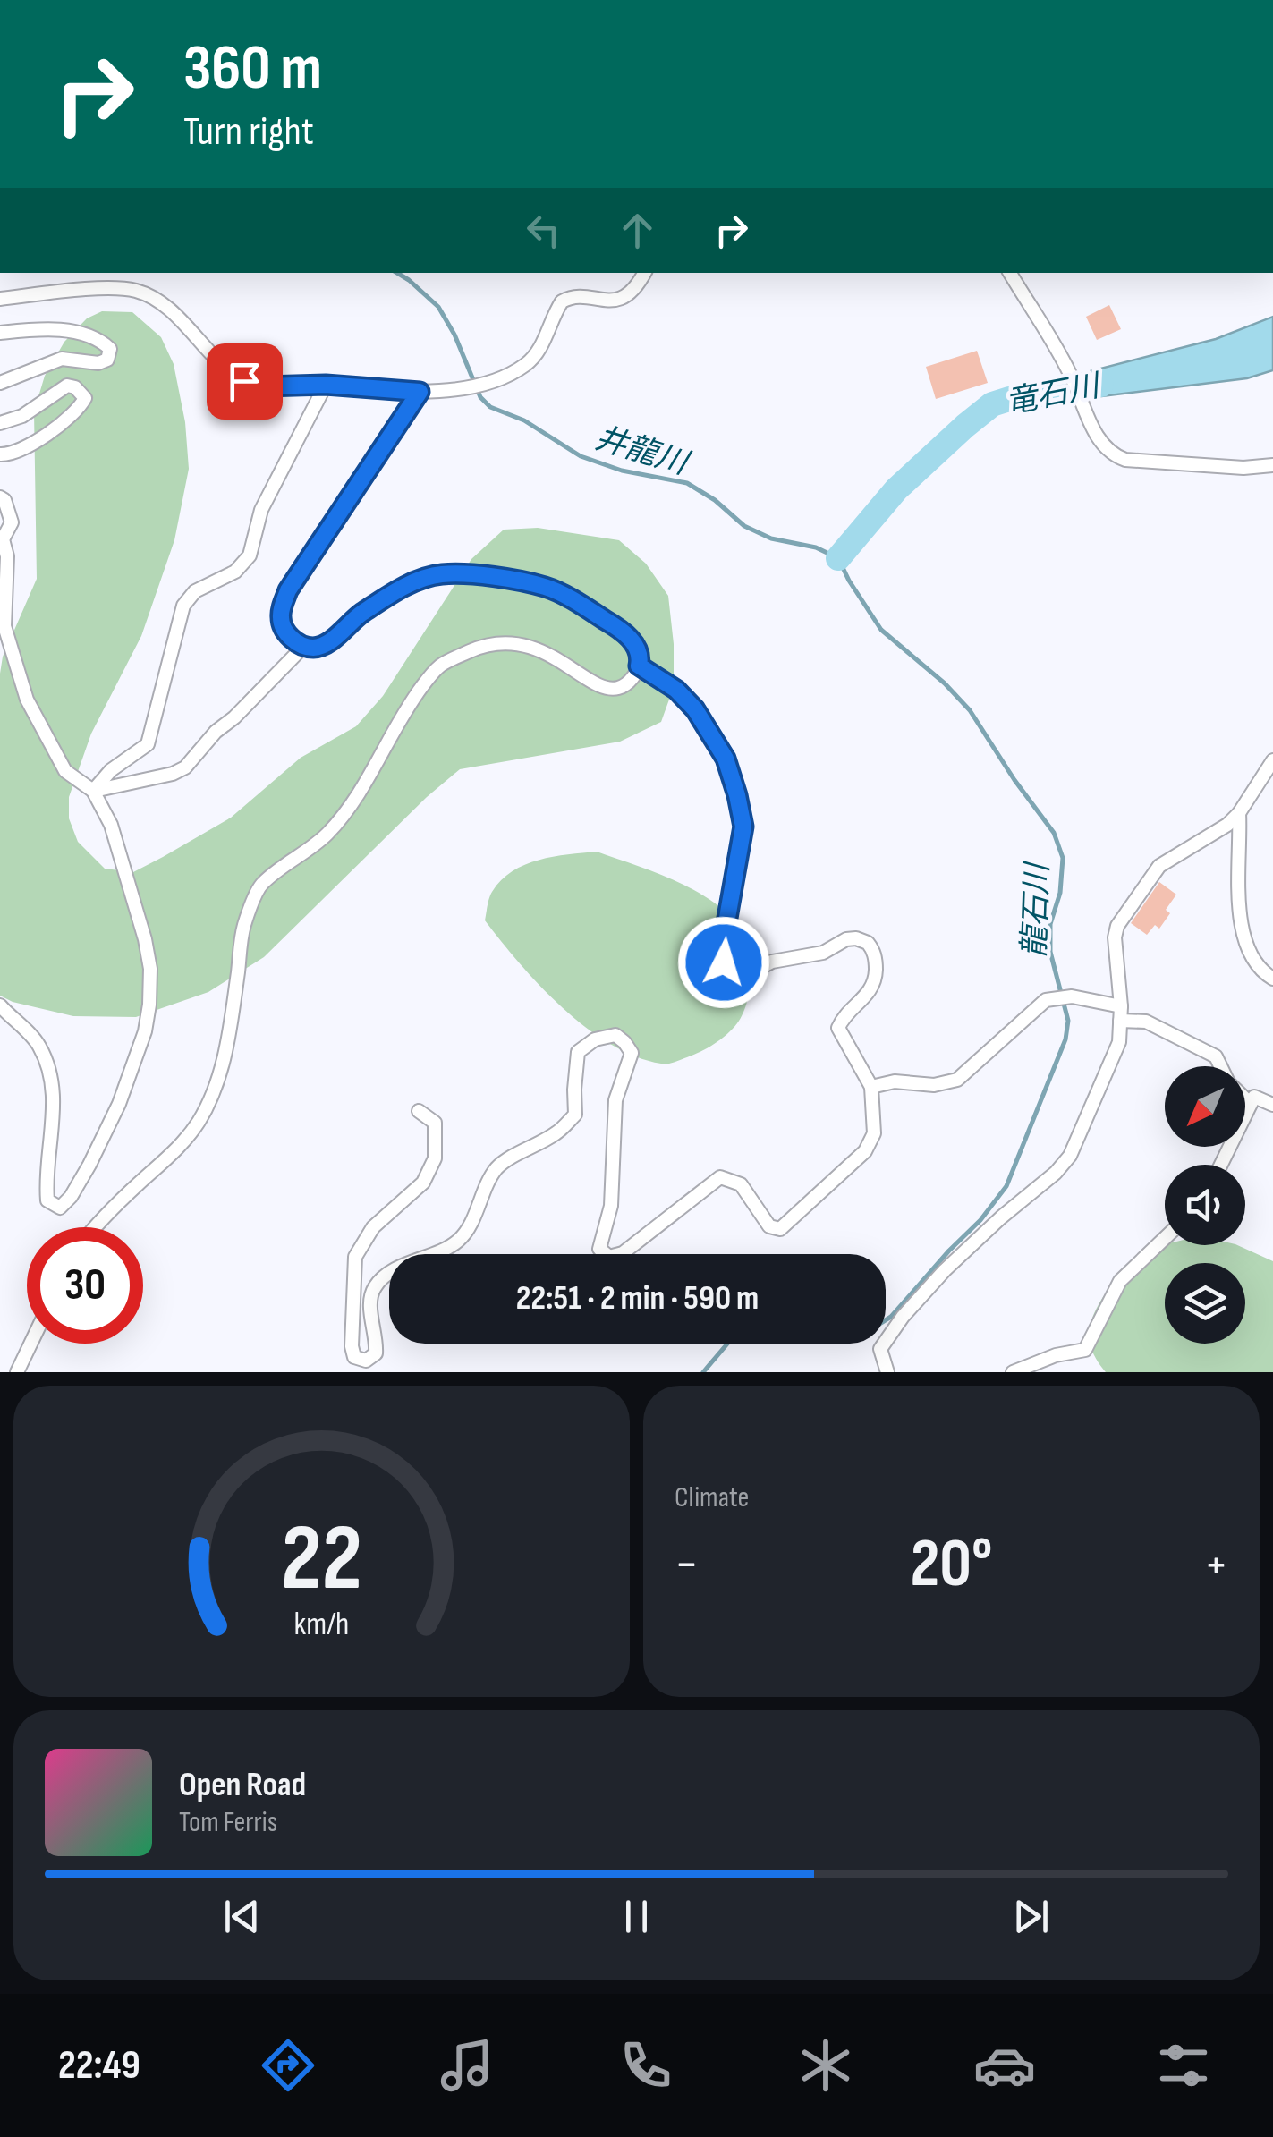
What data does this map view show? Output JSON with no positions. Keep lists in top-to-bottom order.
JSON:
{
  "water": ["竜石川", "井龍川", "龍石川"],
  "north": "bottom left",
  "page": {
    "turn": ["360 m", "Turn right"],
    "limit": "30",
    "trip": "22:51 · 2 min · 590 m",
    "tile": "Climate",
    "heat": ["−", "20°", "+"],
    "song": ["Open Road", "Tom Ferris"],
    "tabs": "22:49",
    "gauge": ["22", "km/h"]
  }
}
